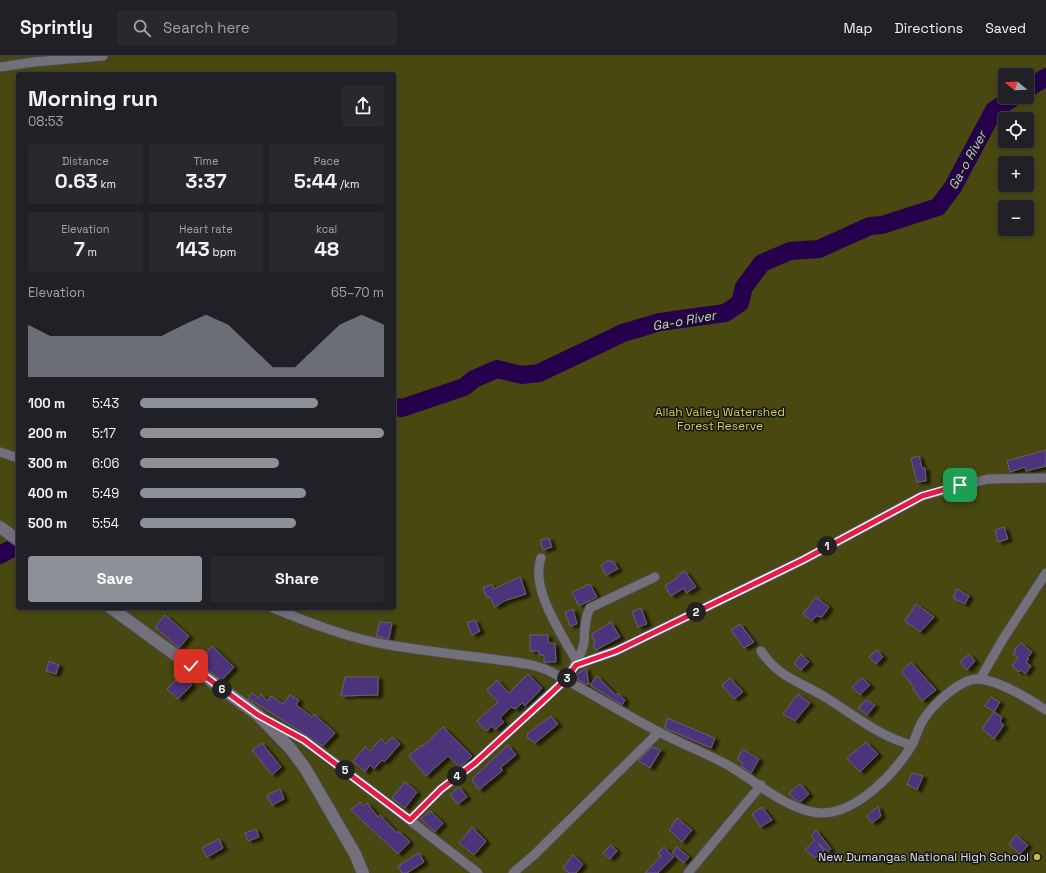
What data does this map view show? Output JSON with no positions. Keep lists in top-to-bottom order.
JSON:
{
  "water": ["Ga-o River"],
  "parks": ["Allah Valley Watershed Forest Reserve"],
  "places": ["New Dumangas National High School"],
  "north": "left",
  "page": {
    "header": "Sprintly",
    "search": "Search here",
    "nav": ["Map", "Directions", "Saved"],
    "map_buttons": ["+", "−"],
    "heading": ["Morning run", "08:53"],
    "stats": [
      ["Distance", "0.63 km"],
      ["Time", "3:37"],
      ["Pace", "5:44 /km"],
      ["Elevation", "7 m"],
      ["Heart rate", "143 bpm"],
      ["kcal", "48"]
    ],
    "chart": ["Elevation", "65–70 m"],
    "list": [
      {
        "name": "100 m",
        "note": "5:43"
      },
      {
        "name": "200 m",
        "note": "5:17"
      },
      {
        "name": "300 m",
        "note": "6:06"
      },
      {
        "name": "400 m",
        "note": "5:49"
      },
      {
        "name": "500 m",
        "note": "5:54"
      }
    ],
    "pins": [
      "1",
      "2",
      "3",
      "6",
      "5",
      "4"
    ],
    "buttons": ["Save", "Share"]
  }
}
